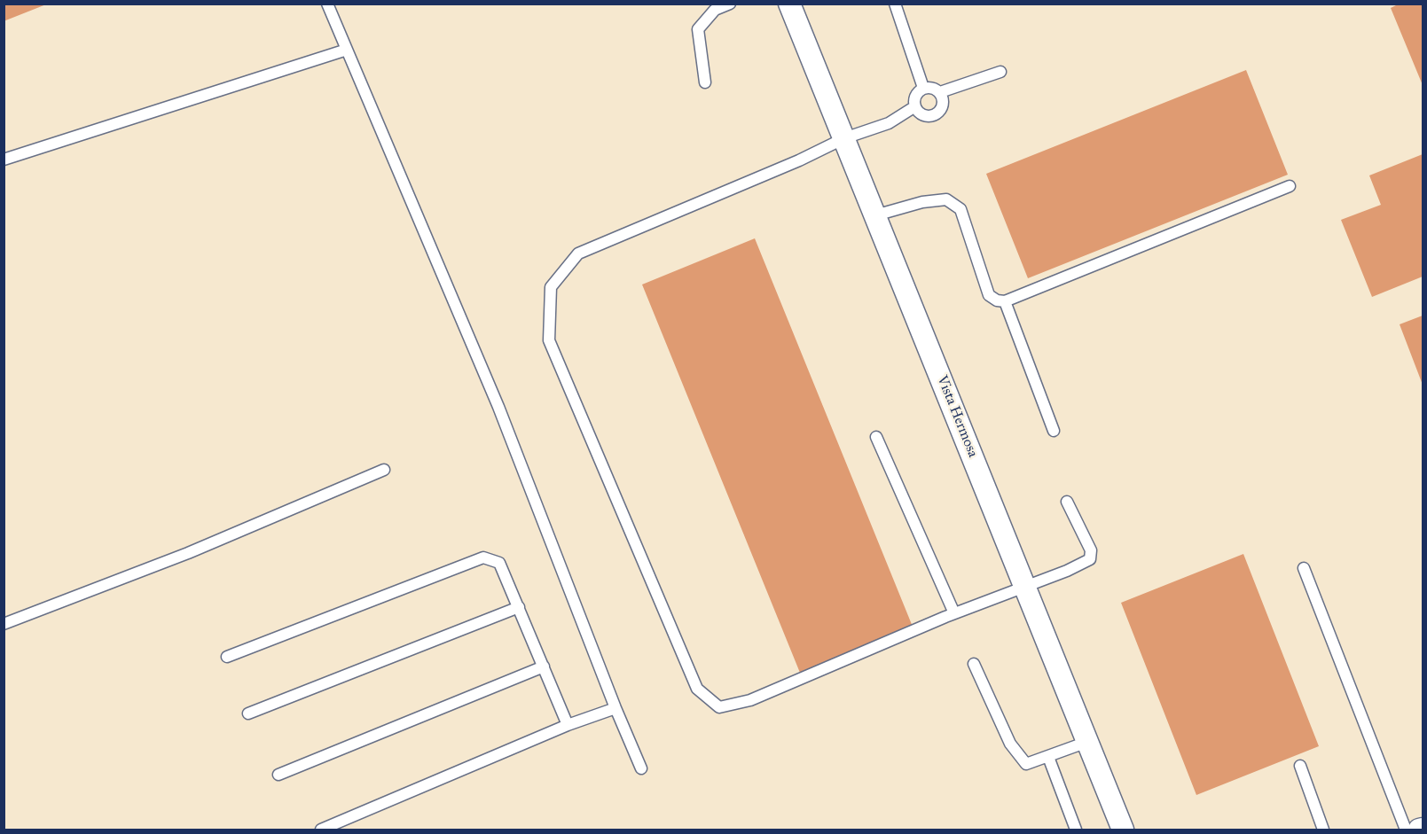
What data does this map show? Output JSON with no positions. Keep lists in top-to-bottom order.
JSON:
{
  "streets": {
    "street": ["Vista Hermosa"]
  }
}
